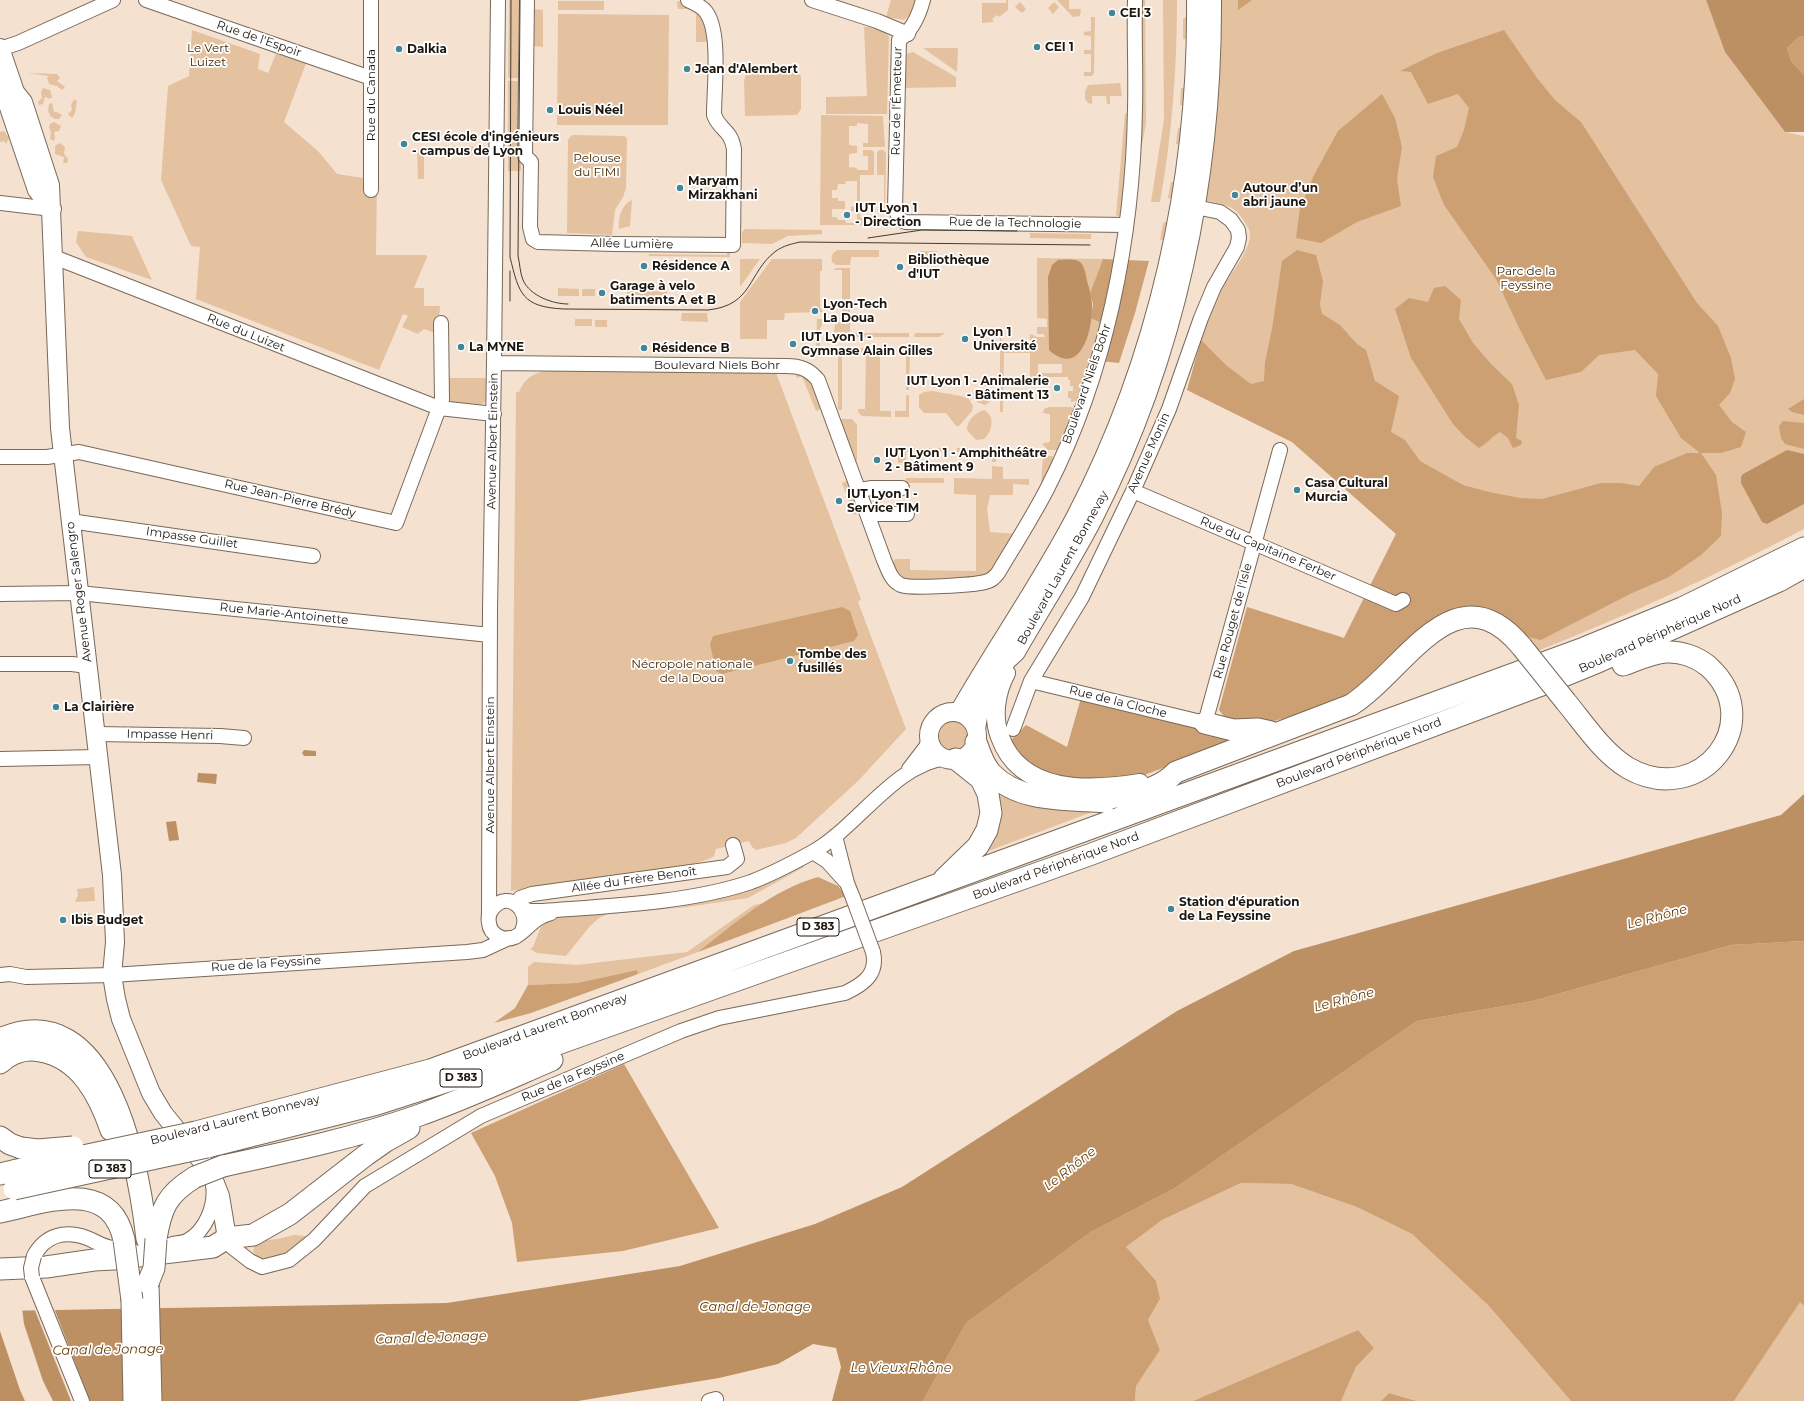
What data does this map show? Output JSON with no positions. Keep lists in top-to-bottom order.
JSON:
{
  "streets": {
    "highway": ["Boulevard Laurent Bonnevay", "Boulevard Périphérique Nord", "D 383"],
    "main road": ["Avenue Roger Salengro"],
    "street": [
      "Rue de l'Espoir",
      "Rue du Canada",
      "Rue de l'Émetteur",
      "Rue de la Technologie",
      "Allée Lumière",
      "Rue du Luizet",
      "Boulevard Niels Bohr",
      "Avenue Albert Einstein",
      "Avenue Monin",
      "Rue Jean-Pierre Brédy",
      "Impasse Guillet",
      "Rue du Capitaine Ferber",
      "Rue Marie-Antoinette",
      "Rue Rouget de l'Isle",
      "Rue de la Cloche",
      "Impasse Henri",
      "Allée du Frère Benoît",
      "Rue de la Feyssine"
    ]
  },
  "crossings": [
    ["Rue de l'Espoir", "Rue du Canada"],
    ["Rue de l'Émetteur", "Rue de la Technologie"],
    ["Rue de la Technologie", "Boulevard Niels Bohr"],
    ["Rue du Luizet", "Avenue Albert Einstein"],
    ["Rue du Luizet", "Rue Jean-Pierre Brédy"],
    ["Rue du Luizet", "Avenue Roger Salengro"],
    ["Boulevard Niels Bohr", "Avenue Albert Einstein"],
    ["Avenue Albert Einstein", "Rue Marie-Antoinette"],
    ["Avenue Albert Einstein", "Allée du Frère Benoît"],
    ["Avenue Albert Einstein", "Rue de la Feyssine"],
    ["Avenue Monin", "Rue du Capitaine Ferber"],
    ["Avenue Monin", "Boulevard Laurent Bonnevay"],
    ["Avenue Monin", "Rue de la Cloche"],
    ["Rue Jean-Pierre Brédy", "Avenue Roger Salengro"],
    ["Impasse Guillet", "Avenue Roger Salengro"],
    ["Rue du Capitaine Ferber", "Rue Rouget de l'Isle"],
    ["Boulevard Laurent Bonnevay", "Boulevard Périphérique Nord"],
    ["Avenue Roger Salengro", "Rue Marie-Antoinette"],
    ["Avenue Roger Salengro", "Impasse Henri"],
    ["Avenue Roger Salengro", "Rue de la Feyssine"],
    ["Rue Rouget de l'Isle", "Rue de la Cloche"],
    ["Allée du Frère Benoît", "Rue de la Feyssine"]
  ],
  "water": ["Le Rhône", "Canal de Jonage", "Le Vieux Rhône"],
  "parks": [
    "Le Vert Luizet",
    "Pelouse du FIMI",
    "Parc de la Feyssine",
    "Nécropole nationale de la Doua"
  ],
  "places": [
    "CEI 3",
    "CEI 1",
    "Dalkia",
    "Jean d'Alembert",
    "Louis Néel",
    "CESI école d'ingénieurs - campus de Lyon",
    "Maryam Mirzakhani",
    "Autour d’un abri jaune",
    "IUT Lyon 1 - Direction",
    "Résidence A",
    "Bibliothèque d'IUT",
    "Garage à velo batiments A et B",
    "Lyon-Tech La Doua",
    "Lyon 1 Université",
    "IUT Lyon 1 - Gymnase Alain Gilles",
    "La MYNE",
    "Résidence B",
    "IUT Lyon 1 - Animalerie - Bâtiment 13",
    "IUT Lyon 1 - Amphithéâtre 2 - Bâtiment 9",
    "Casa Cultural Murcia",
    "IUT Lyon 1 - Service TIM",
    "Tombe des fusillés",
    "La Clairière",
    "Station d'épuration de La Feyssine",
    "Ibis Budget"
  ]
}
